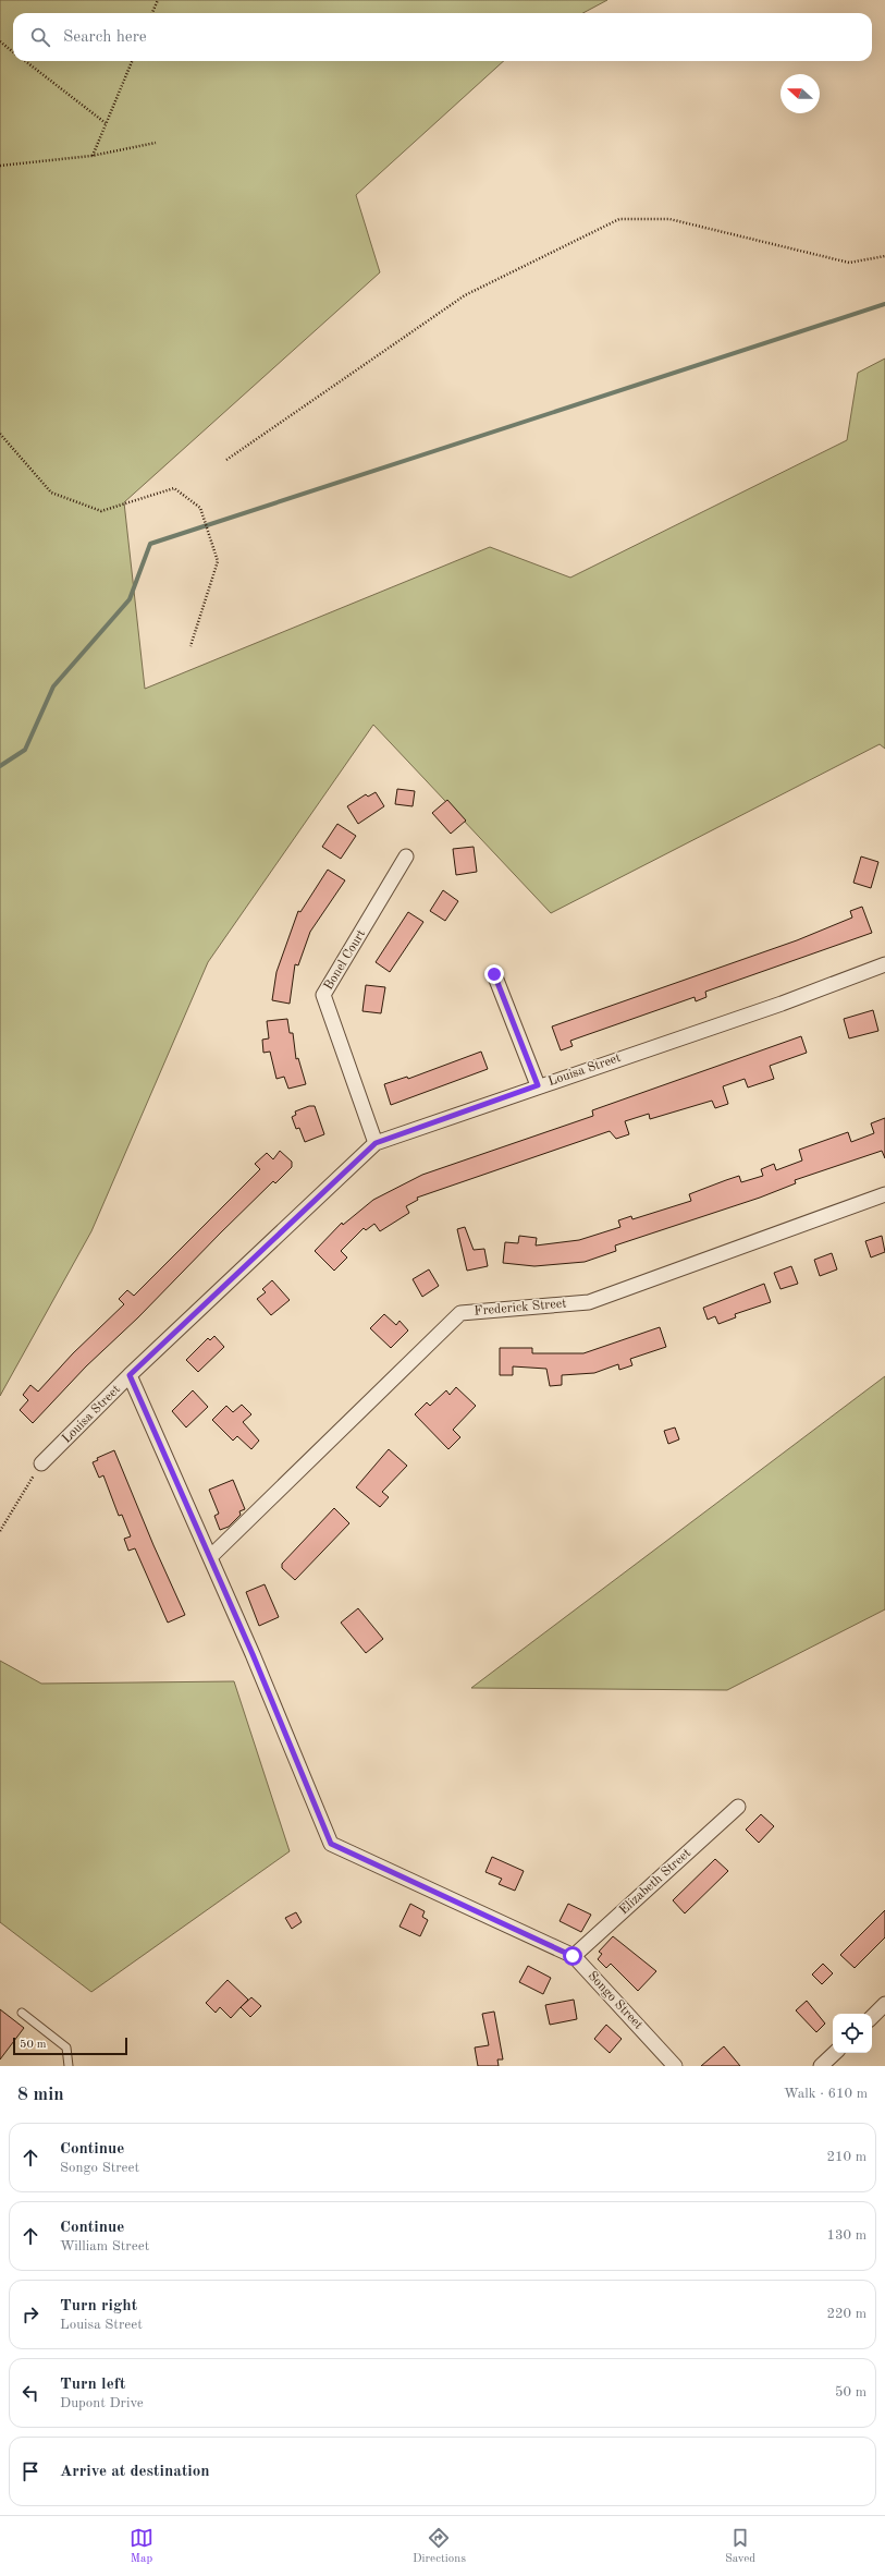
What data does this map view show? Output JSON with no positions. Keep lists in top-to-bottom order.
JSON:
{
  "streets": {
    "street": [
      "Bonel Court",
      "Louisa Street",
      "Frederick Street",
      "Elizabeth Street",
      "Songo Street"
    ]
  },
  "crossings": [
    ["Bonel Court", "Louisa Street"],
    ["Louisa Street", "Songo Street"],
    ["Frederick Street", "Songo Street"],
    ["Elizabeth Street", "Songo Street"]
  ],
  "scale_bar": "50 m",
  "north": "left",
  "page": {
    "search": "Search here",
    "scale": "50 m",
    "heading": ["8 min", "Walk · 610 m"],
    "list": [
      ["Continue", "Songo Street", "210 m"],
      ["Continue", "William Street", "130 m"],
      ["Turn right", "Louisa Street", "220 m"],
      ["Turn left", "Dupont Drive", "50 m"],
      "Arrive at destination"
    ],
    "nav": ["Map", "Directions", "Saved"]
  }
}
